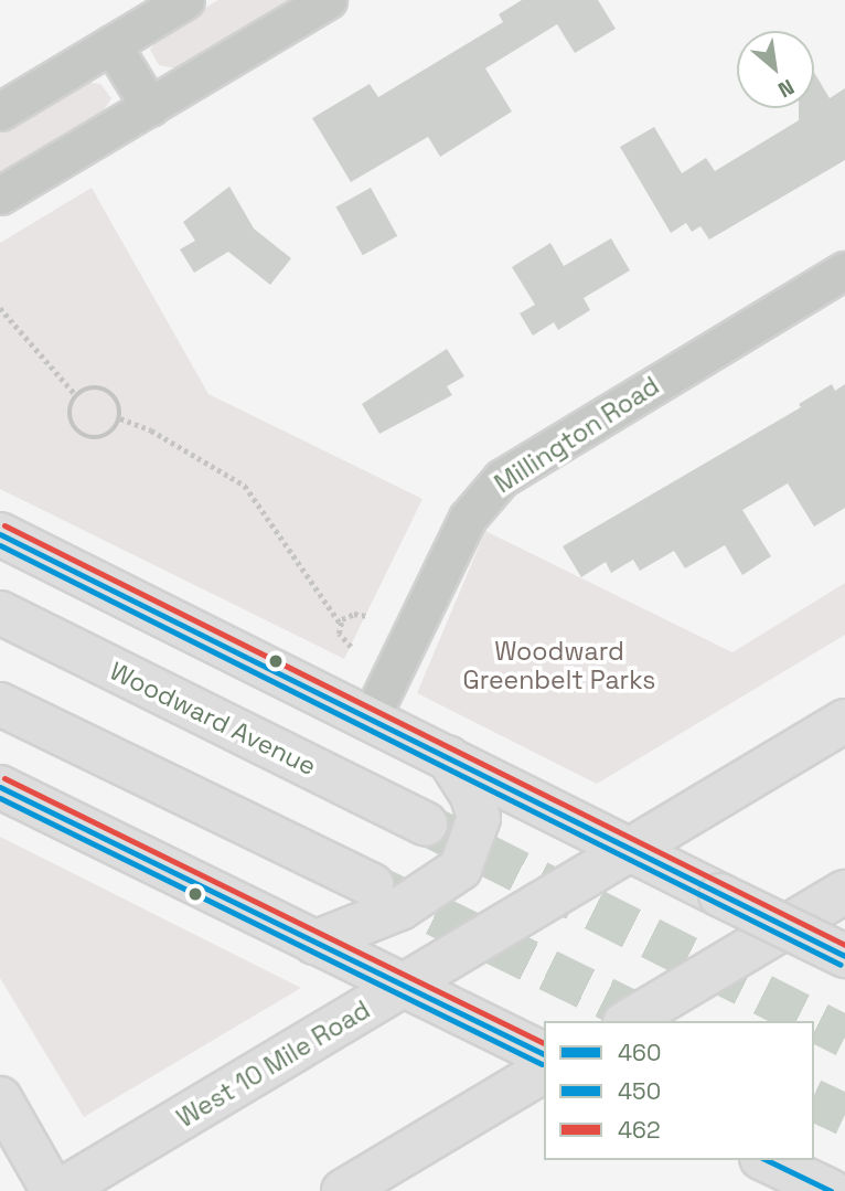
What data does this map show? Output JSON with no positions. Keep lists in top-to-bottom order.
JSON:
{
  "streets": {
    "main road": ["Woodward Avenue", "West 10 Mile Road"],
    "street": ["Millington Road"]
  },
  "parks": ["Woodward Greenbelt Parks"],
  "lines": ["transit line 462", "transit line 460", "transit line 450"],
  "legend": ["460", "450", "462"],
  "north": "bottom right"
}
